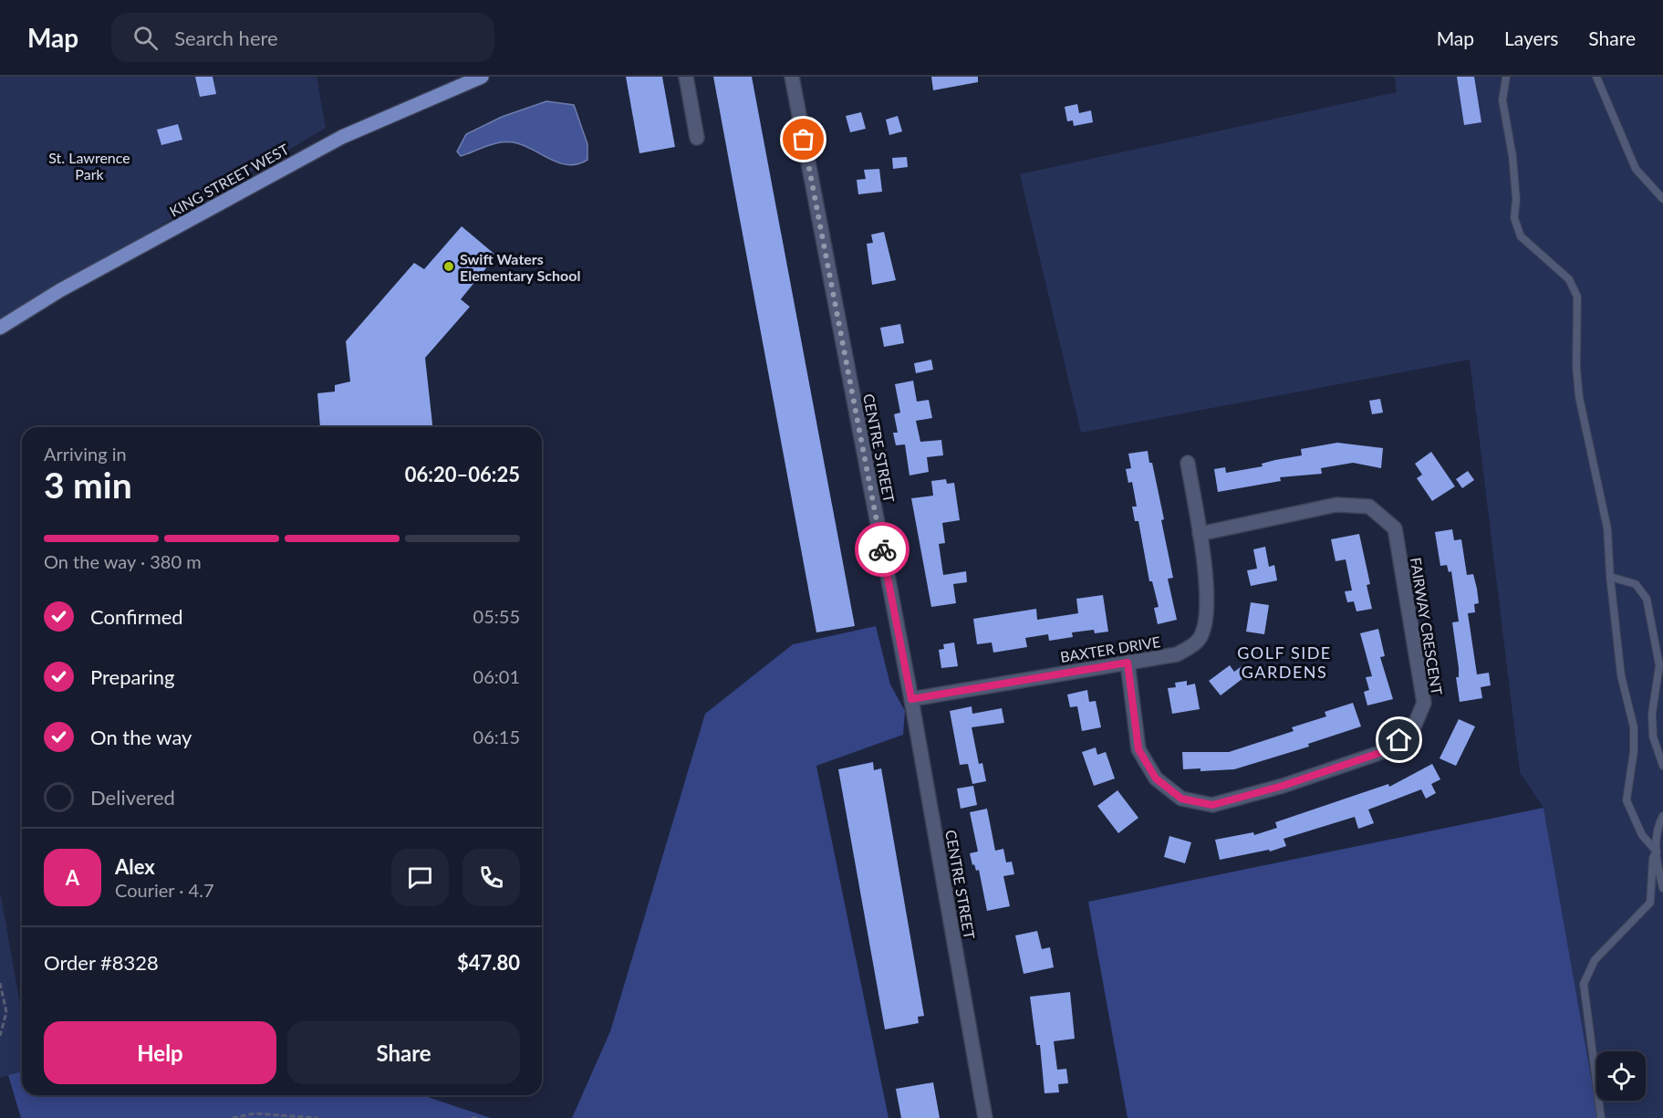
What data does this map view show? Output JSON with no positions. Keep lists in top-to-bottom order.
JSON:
{
  "streets": {
    "main road": ["KING STREET WEST"],
    "street": ["CENTRE STREET", "FAIRWAY CRESCENT", "BAXTER DRIVE"]
  },
  "crossings": [
    ["CENTRE STREET", "BAXTER DRIVE"],
    ["FAIRWAY CRESCENT", "BAXTER DRIVE"]
  ],
  "districts": ["GOLF SIDE GARDENS"],
  "parks": ["St. Lawrence Park"],
  "places": ["Swift Waters Elementary School"],
  "page": {
    "header": "Map",
    "search": "Search here",
    "nav": ["Map", "Layers", "Share"],
    "heading": ["3 min", "Arriving in", "06:20–06:25"],
    "panel": [
      "Alex",
      "Courier · 4.7",
      "Order #8328",
      "$47.80"
    ],
    "bar": "On the way · 380 m",
    "list": [
      ["Confirmed", "05:55"],
      ["Preparing", "06:01"],
      ["On the way", "06:15"],
      "Delivered"
    ],
    "round": "A",
    "buttons": ["Help", "Share"]
  }
}
